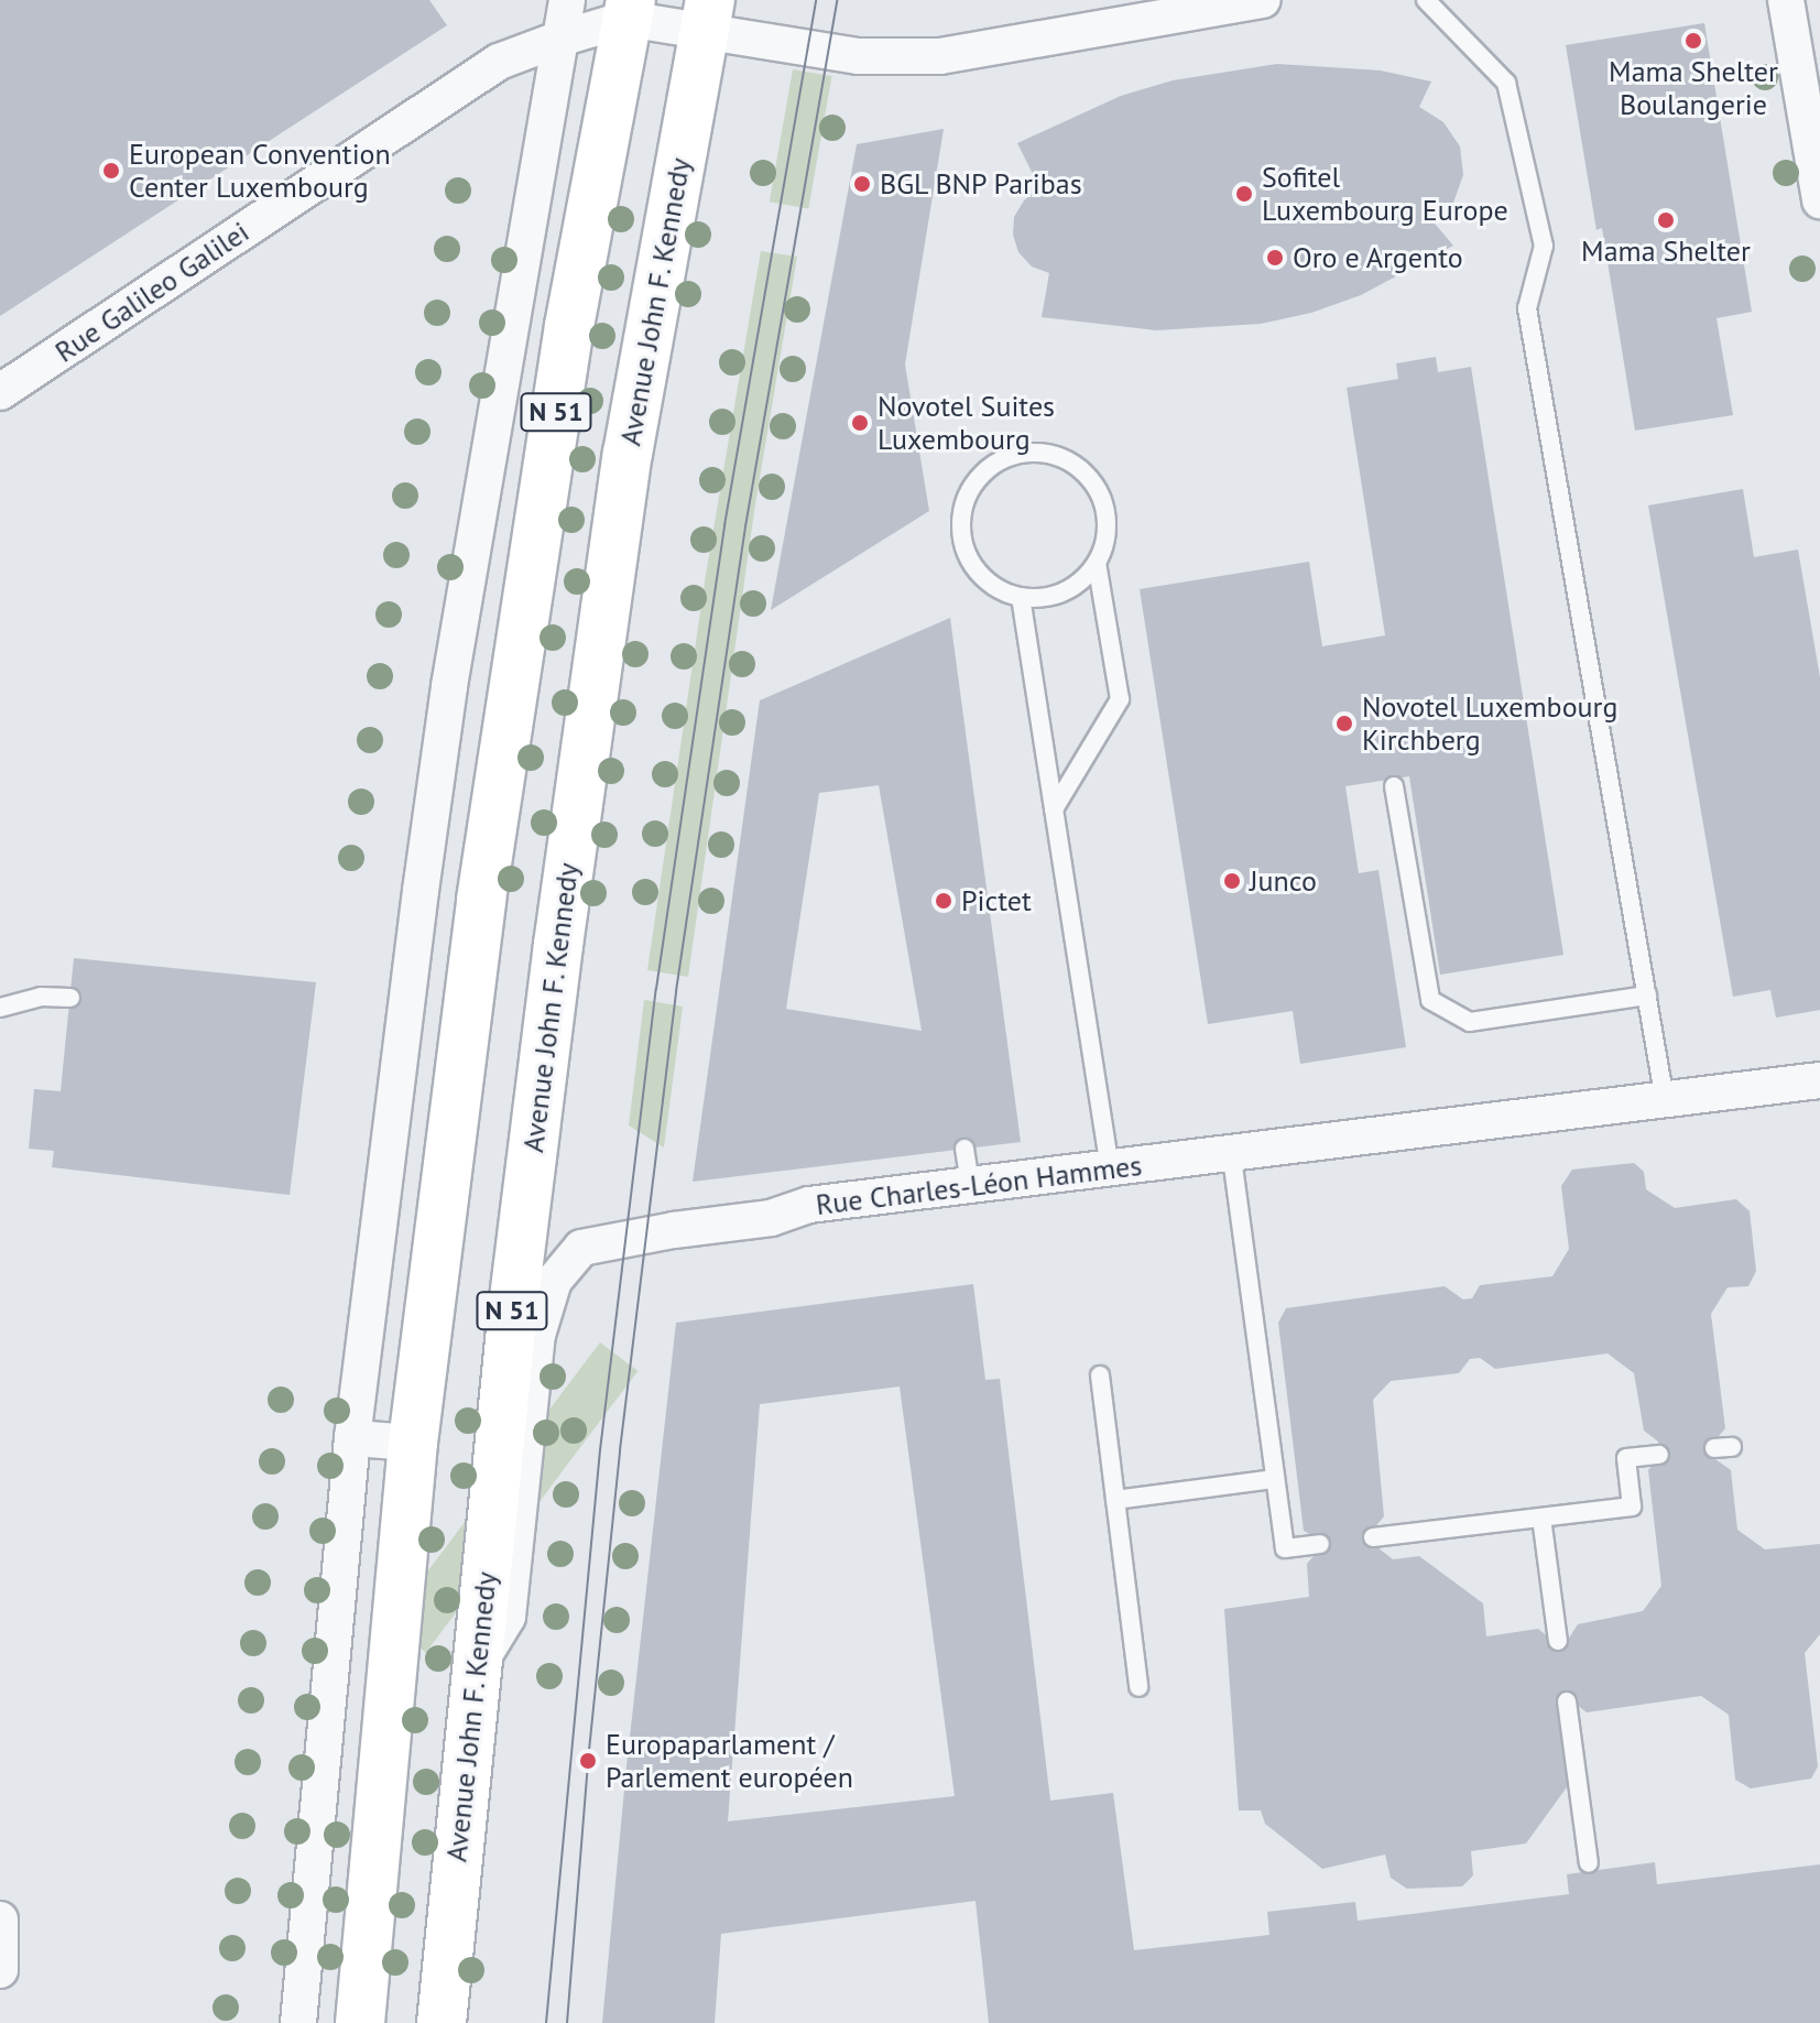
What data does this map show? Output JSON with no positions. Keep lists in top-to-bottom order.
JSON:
{
  "streets": {
    "main road": ["Avenue John F. Kennedy", "N 51"],
    "street": ["Rue Galileo Galilei", "Rue Charles-Léon Hammes"]
  },
  "crossings": [
    ["Rue Galileo Galilei", "N 51"],
    ["Avenue John F. Kennedy", "Rue Charles-Léon Hammes"]
  ],
  "places": [
    "Mama Shelter Boulangerie",
    "European Convention Center Luxembourg",
    "BGL BNP Paribas",
    "Sofitel Luxembourg Europe",
    "Mama Shelter",
    "Oro e Argento",
    "Novotel Suites Luxembourg",
    "Novotel Luxembourg Kirchberg",
    "Junco",
    "Pictet",
    "Europaparlament / Parlement européen"
  ]
}
